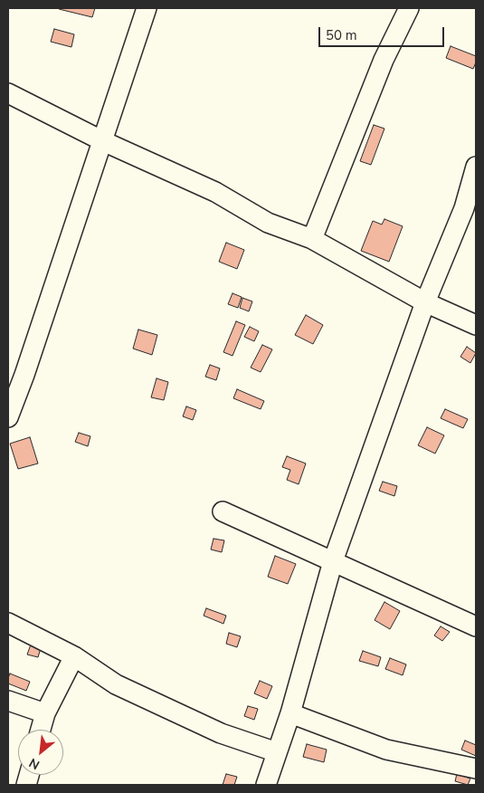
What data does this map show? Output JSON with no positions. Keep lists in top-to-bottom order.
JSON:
{
  "scale_bar": "50 m",
  "north": "bottom left"
}
